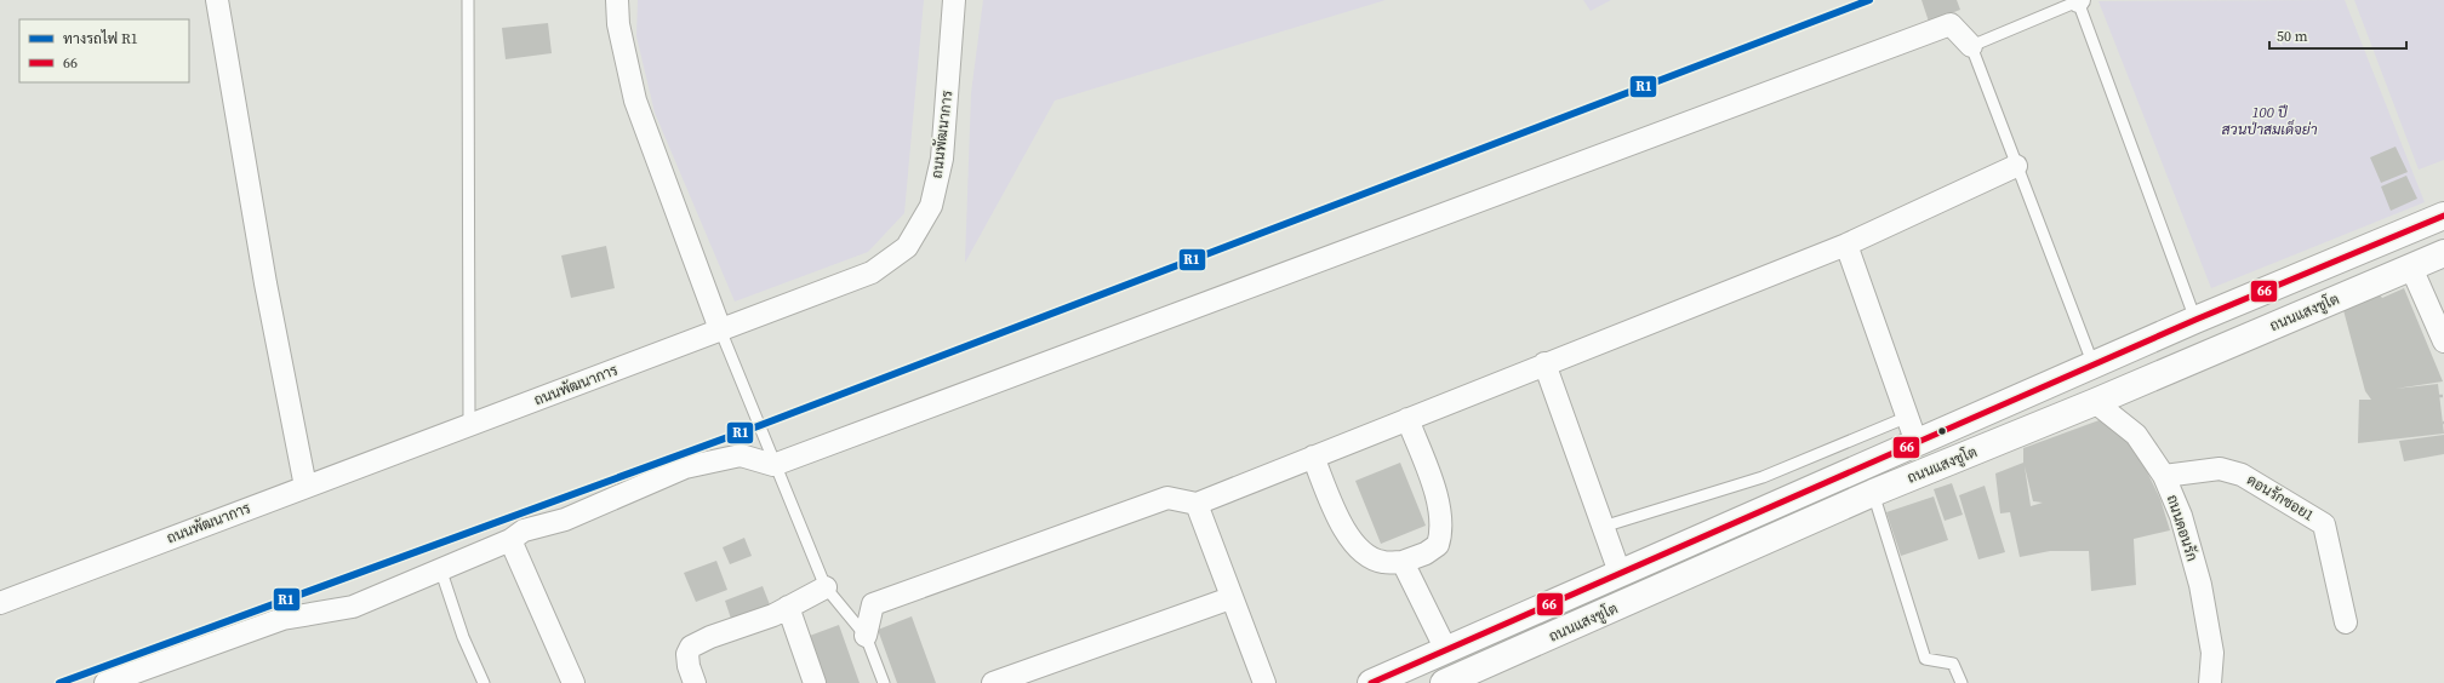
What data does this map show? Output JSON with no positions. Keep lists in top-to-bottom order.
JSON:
{
  "streets": {
    "main road": ["ถนนแสงชูโต"],
    "street": ["ถนนพัฒนาการ", "ดอนรักซอย1", "ถนนดอนรัก"]
  },
  "crossings": [
    ["ถนนแสงชูโต", "ถนนดอนรัก"],
    ["ดอนรักซอย1", "ถนนดอนรัก"]
  ],
  "parks": ["100 ปี สวนป่าสมเด็จย่า"],
  "lines": ["rail line R1", "transit line 66"],
  "legend": ["ทางรถไฟ R1", "66"],
  "scale_bar": "50 m"
}
